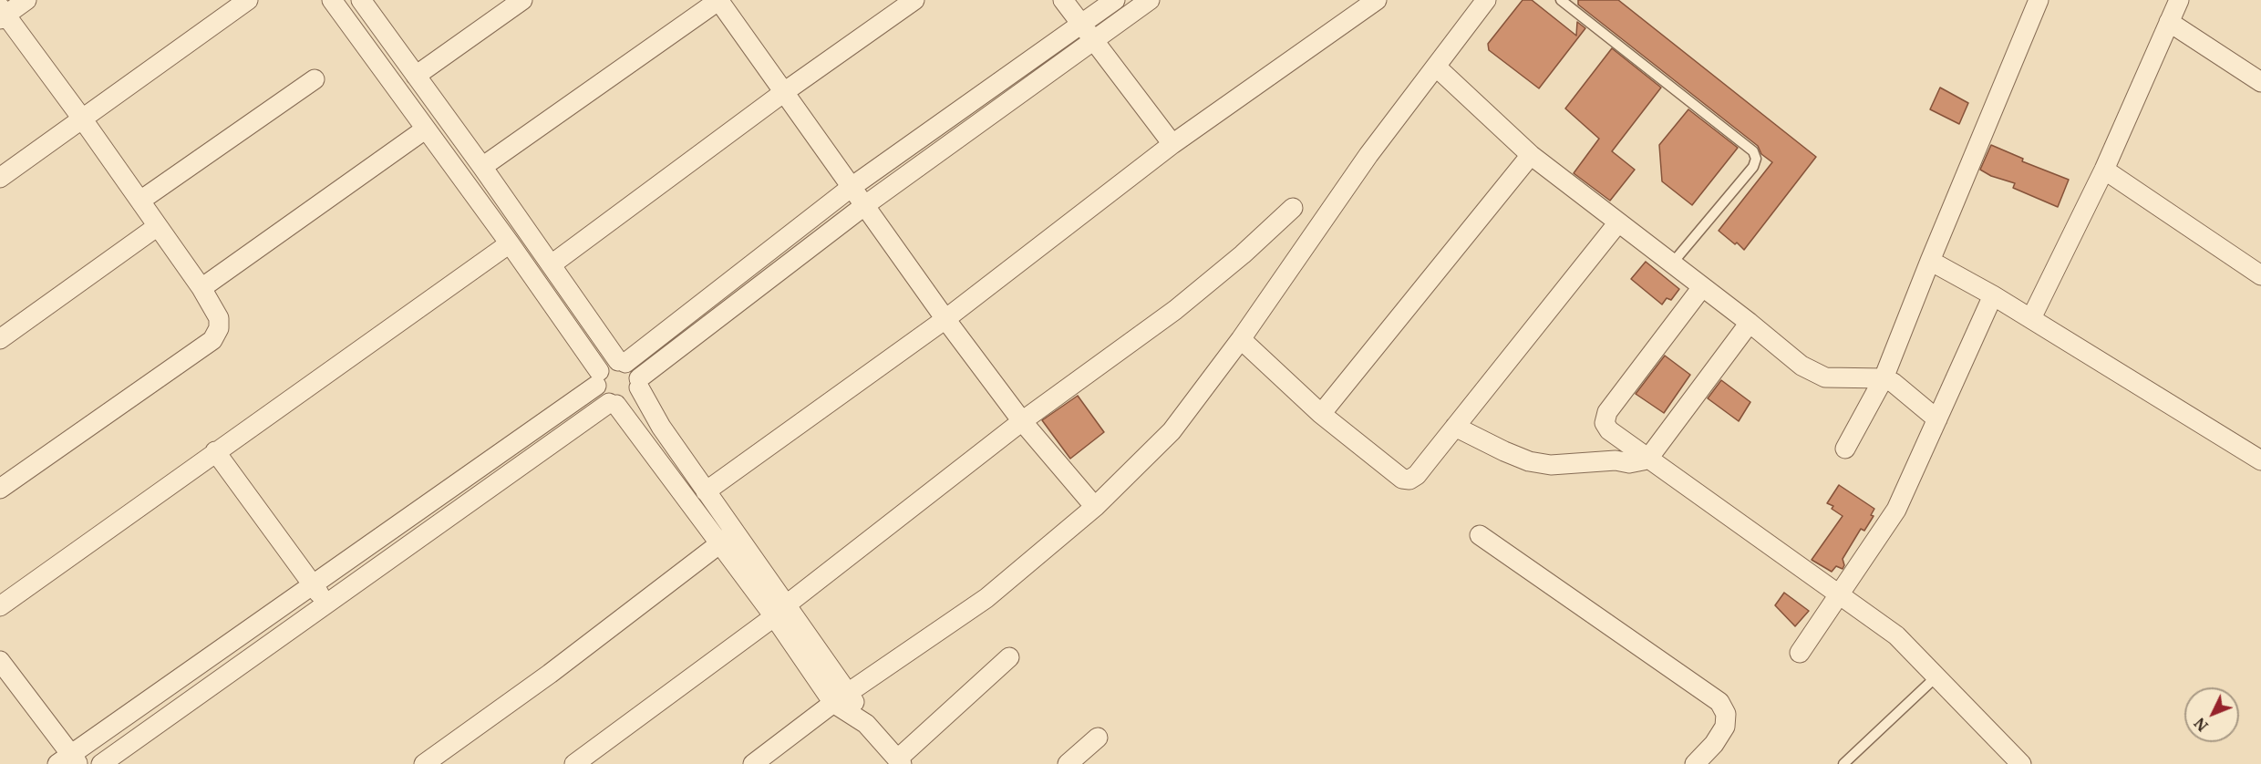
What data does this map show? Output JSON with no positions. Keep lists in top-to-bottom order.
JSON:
{
  "north": "bottom left"
}
